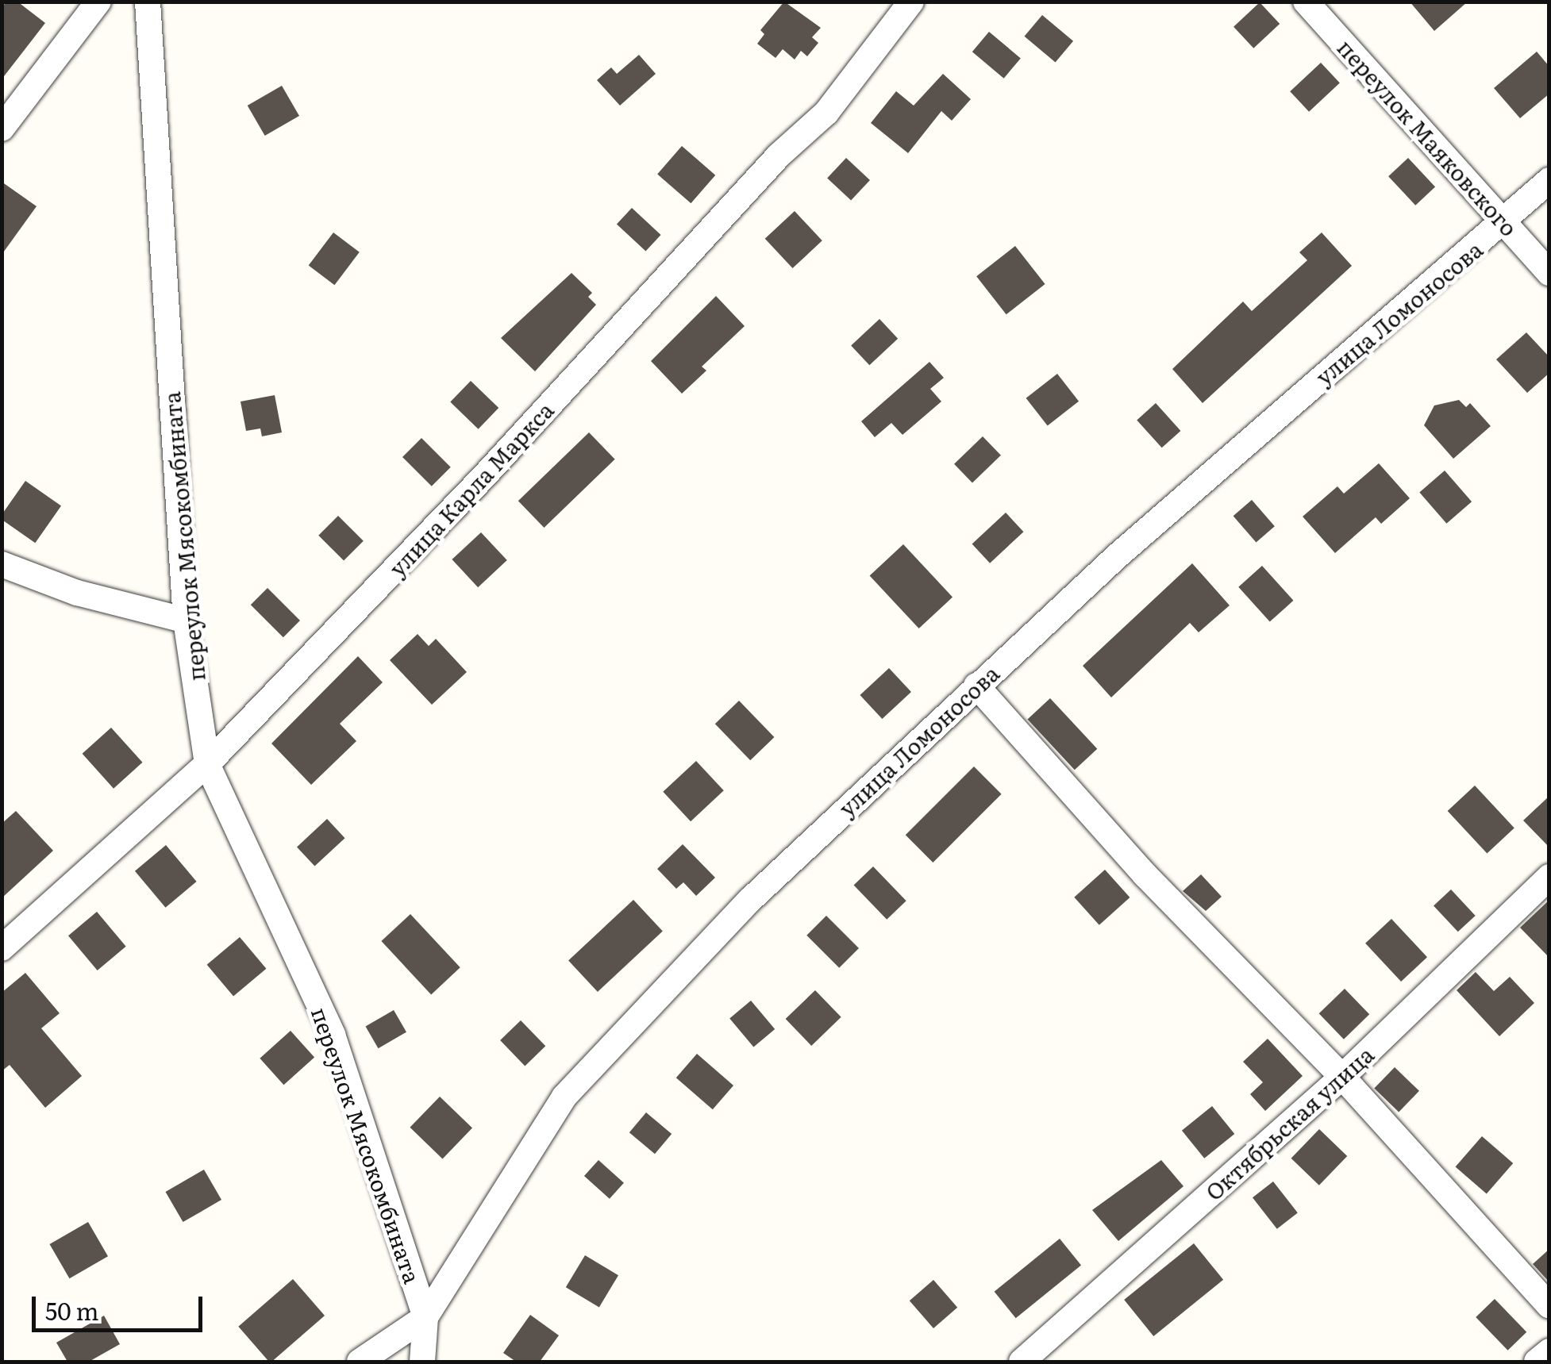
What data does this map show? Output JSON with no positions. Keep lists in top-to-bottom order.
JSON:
{
  "streets": {
    "street": [
      "переулок Маяковского",
      "улица Ломоносова",
      "улица Карла Маркса",
      "переулок Мясокомбината",
      "Октябрьская улица"
    ]
  },
  "crossings": [
    ["переулок Маяковского", "улица Ломоносова"],
    ["улица Ломоносова", "переулок Мясокомбината"],
    ["улица Карла Маркса", "переулок Мясокомбината"]
  ],
  "scale_bar": "50 m"
}
